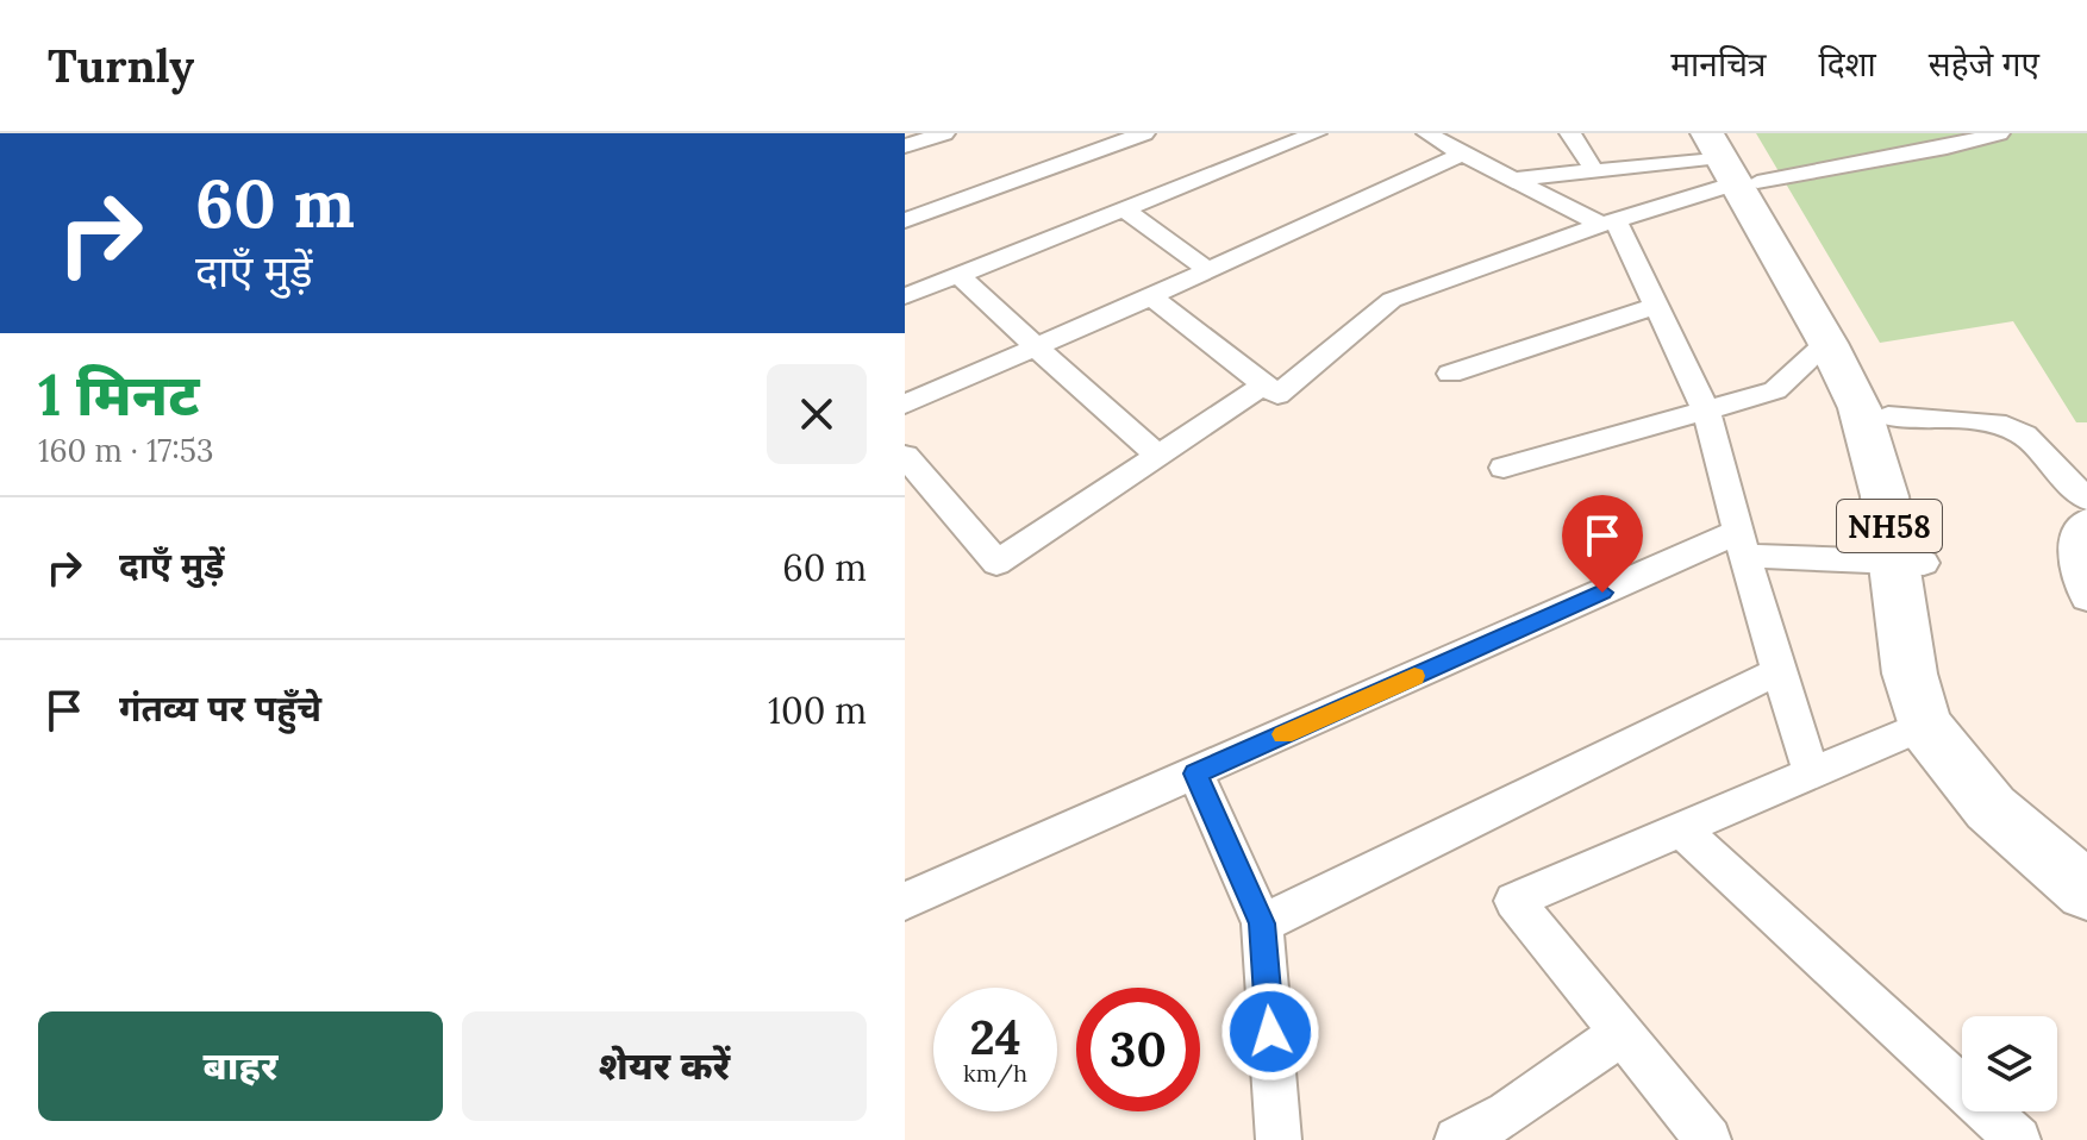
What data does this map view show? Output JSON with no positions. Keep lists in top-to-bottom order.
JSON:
{
  "streets": {
    "highway": ["NH58"]
  },
  "page": {
    "header": "Turnly",
    "nav": ["मानचित्र", "दिशा", "सहेजे गए"],
    "turn": ["60 m", "दाएँ मुड़ें"],
    "heading": ["1 मिनट", "160 m · 17:53"],
    "list": [
      {
        "name": "दाएँ मुड़ें",
        "value": "60 m"
      },
      {
        "name": "गंतव्य पर पहुँचे",
        "value": "100 m"
      }
    ],
    "speed": "24 km/h",
    "limit": "30",
    "buttons": ["बाहर", "शेयर करें"]
  }
}
